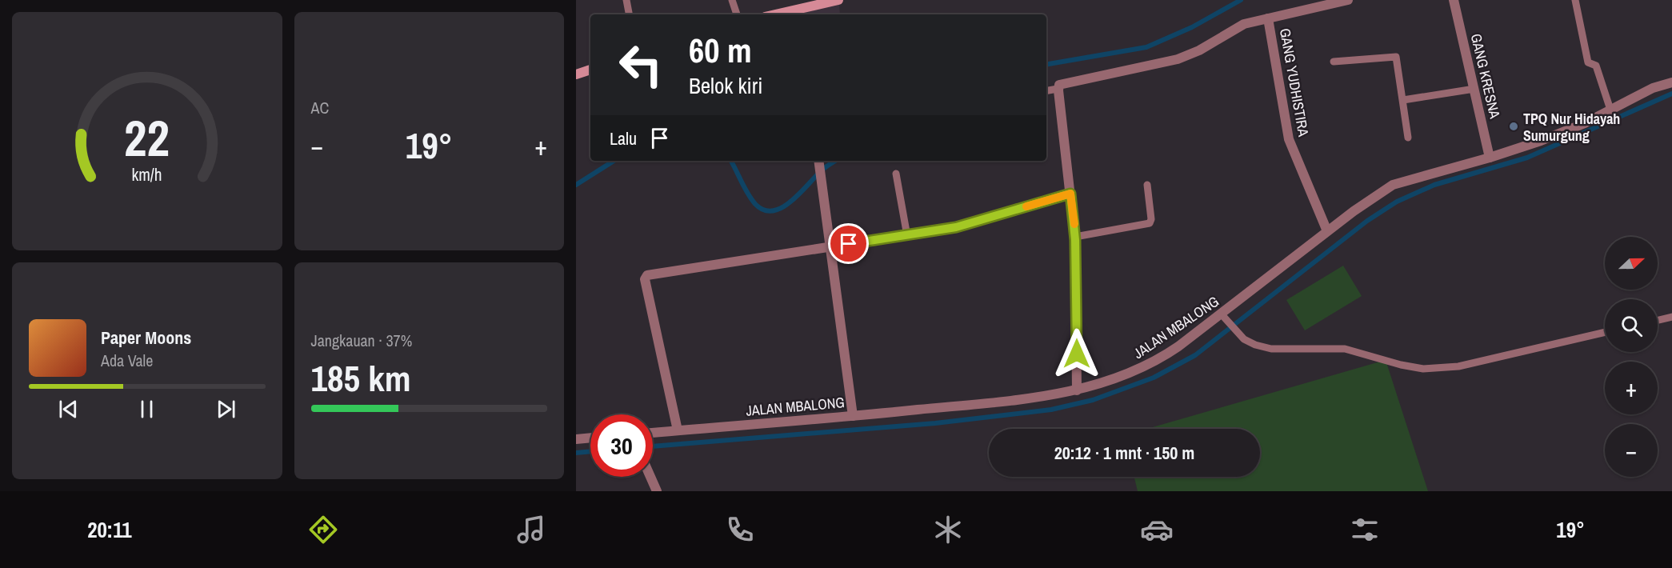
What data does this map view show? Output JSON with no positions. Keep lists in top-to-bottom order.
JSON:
{
  "streets": {
    "street": ["GANG KRESNA", "GANG YUDHISTIRA", "JALAN MBALONG"]
  },
  "crossings": [
    ["GANG KRESNA", "JALAN MBALONG"],
    ["GANG YUDHISTIRA", "JALAN MBALONG"]
  ],
  "places": ["TPQ Nur Hidayah Sumurgung"],
  "north": "right",
  "page": {
    "tile": [
      "AC",
      ["Jangkauan · 37%", "185 km"]
    ],
    "turn": ["60 m", "Belok kiri"],
    "then": "Lalu",
    "heat": ["−", "19°", "+"],
    "map_buttons": ["+", "−"],
    "song": ["Paper Moons", "Ada Vale"],
    "limit": "30",
    "trip": "20:12 · 1 mnt · 150 m",
    "tabs": ["20:11", "19°"],
    "gauge": ["22", "km/h"]
  }
}
